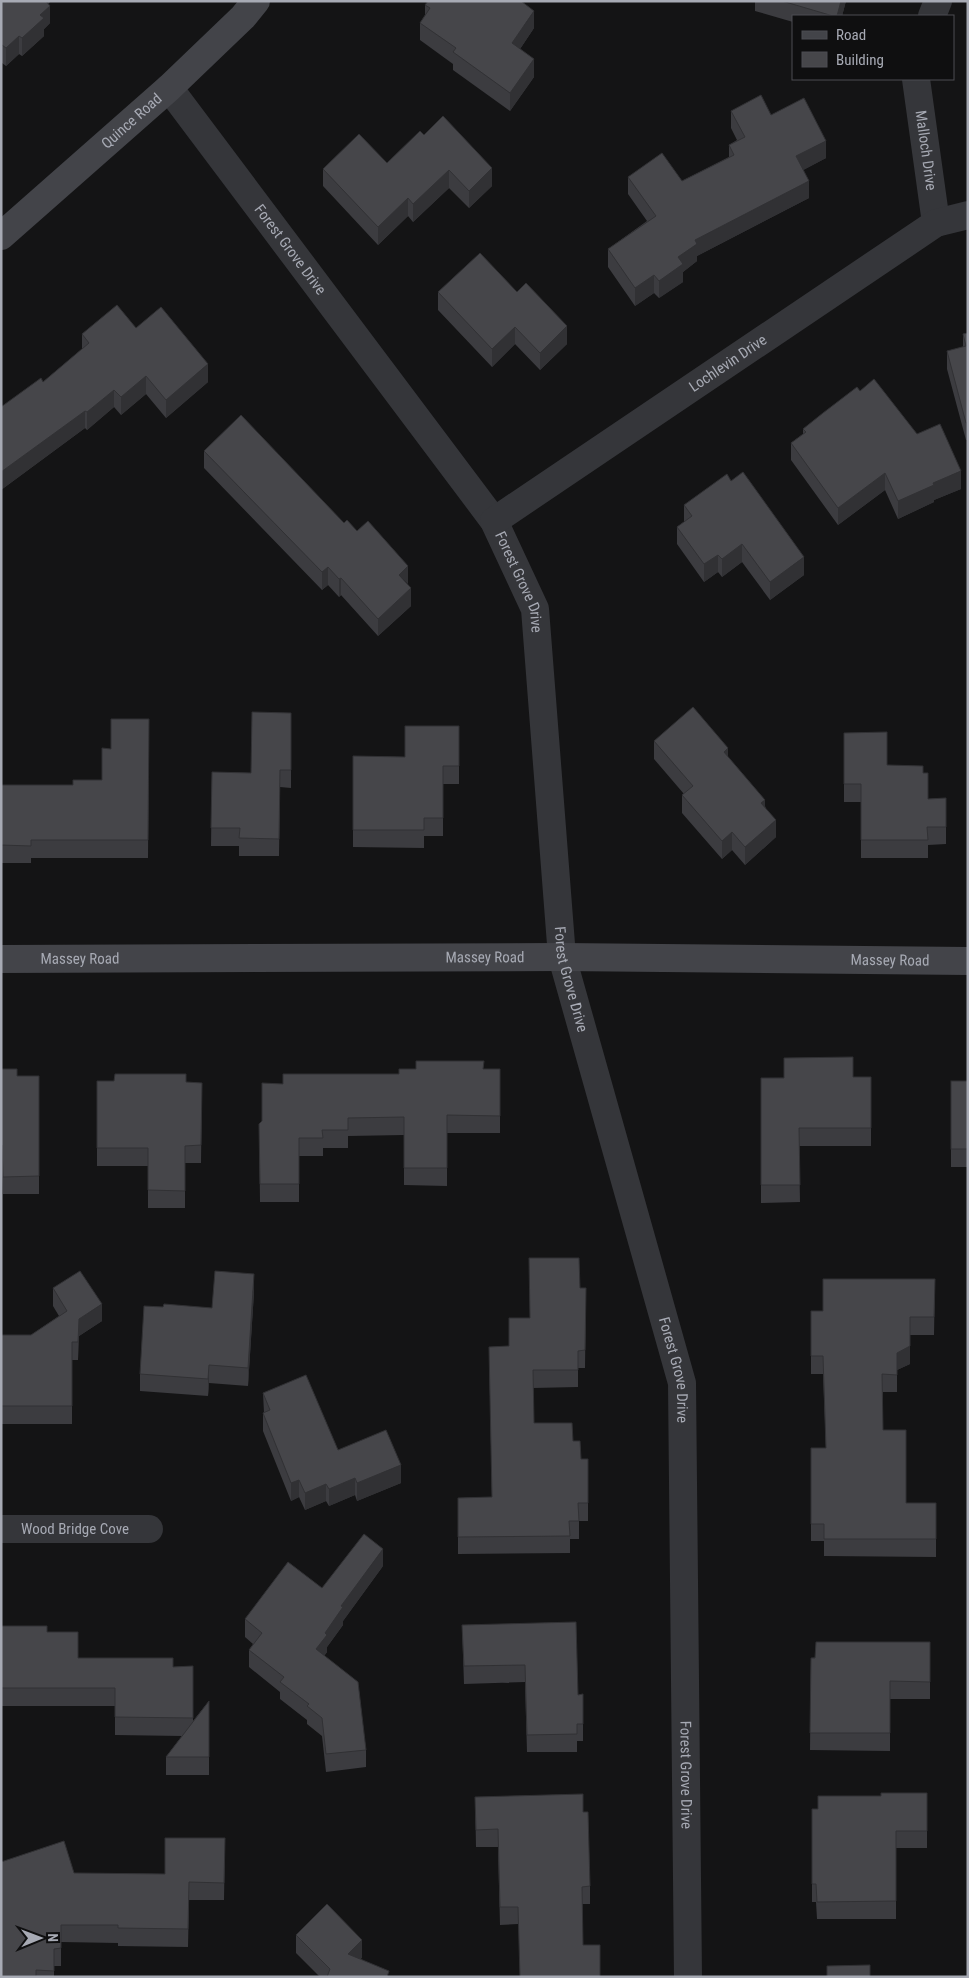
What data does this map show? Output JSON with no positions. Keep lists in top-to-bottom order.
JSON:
{
  "streets": {
    "street": [
      "Quince Road",
      "Malloch Drive",
      "Forest Grove Drive",
      "Lochlevin Drive",
      "Massey Road",
      "Wood Bridge Cove"
    ]
  },
  "crossings": [
    ["Quince Road", "Forest Grove Drive"],
    ["Malloch Drive", "Lochlevin Drive"],
    ["Forest Grove Drive", "Lochlevin Drive"],
    ["Forest Grove Drive", "Massey Road"]
  ],
  "legend": ["Road", "Building"],
  "north": "right"
}
